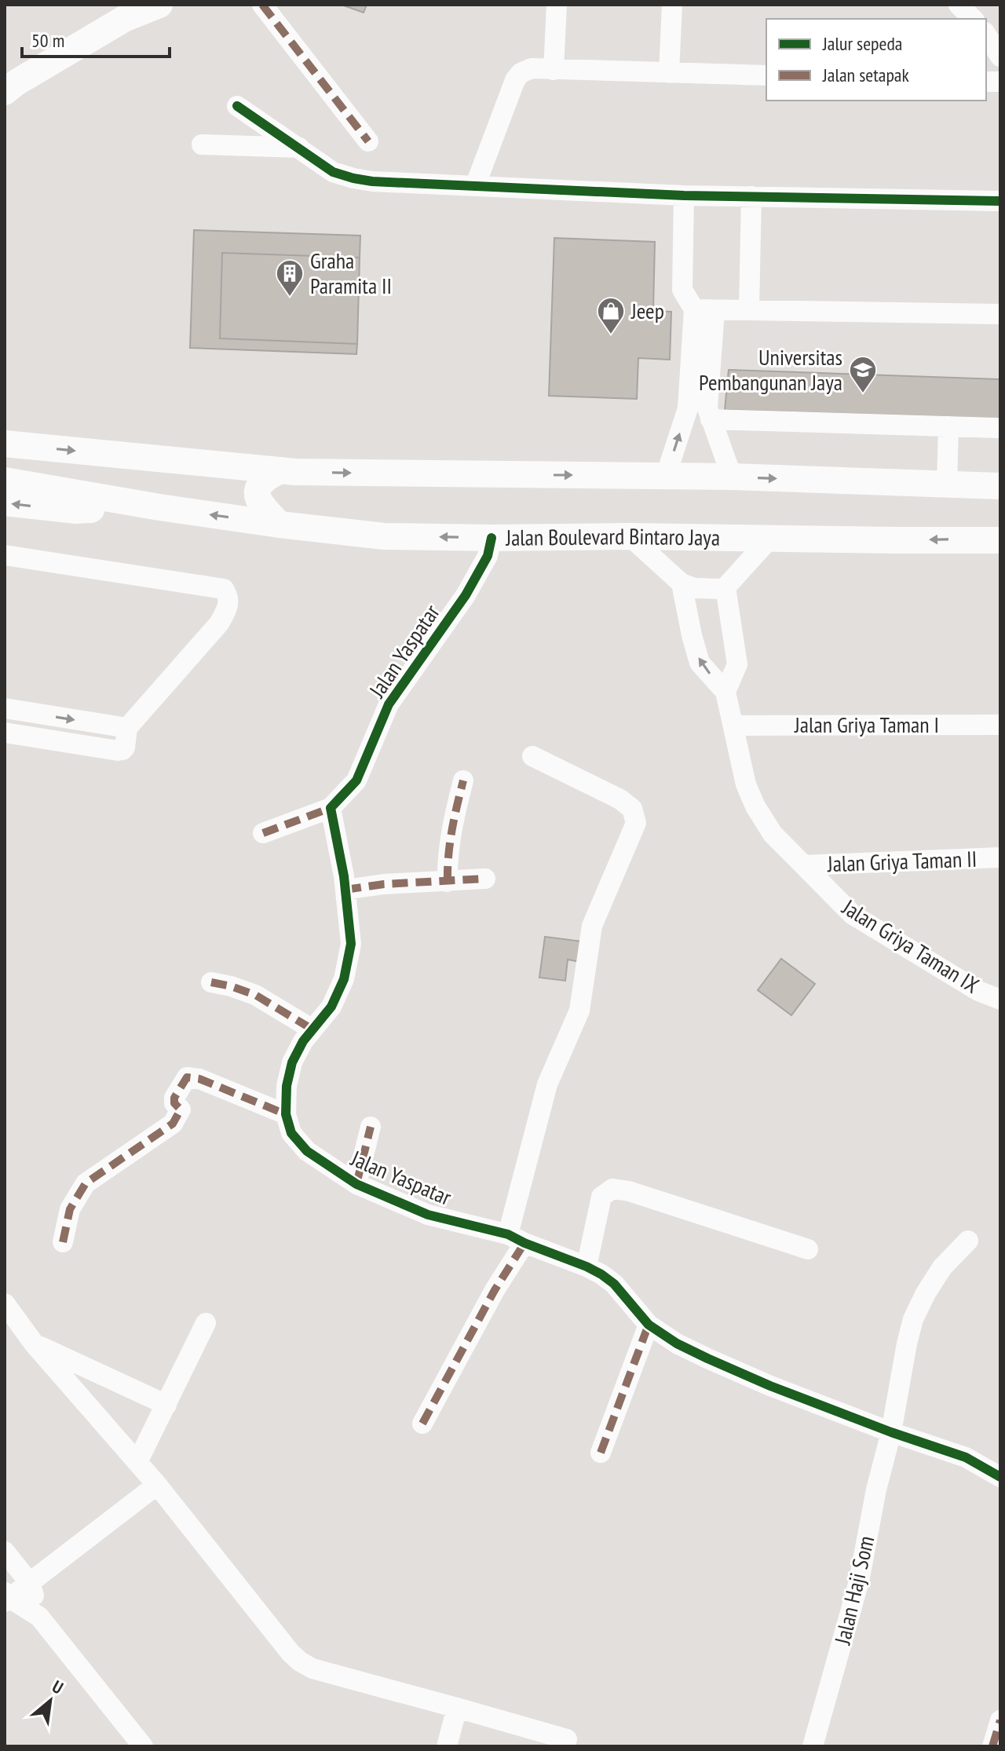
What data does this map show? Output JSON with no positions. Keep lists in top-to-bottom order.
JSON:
{
  "streets": {
    "main road": ["Jalan Boulevard Bintaro Jaya"],
    "street": [
      "Jalan Yaspatar",
      "Jalan Griya Taman I",
      "Jalan Griya Taman II",
      "Jalan Griya Taman IX",
      "Jalan Haji Som"
    ]
  },
  "crossings": [
    ["Jalan Boulevard Bintaro Jaya", "Jalan Yaspatar"],
    ["Jalan Yaspatar", "Jalan Haji Som"],
    ["Jalan Griya Taman I", "Jalan Griya Taman IX"],
    ["Jalan Griya Taman II", "Jalan Griya Taman IX"]
  ],
  "places": {
    "building": ["Graha Paramita II"],
    "shop": ["Jeep"],
    "school or university": ["Universitas Pembangunan Jaya"]
  },
  "legend": ["Jalur sepeda", "Jalan setapak"],
  "scale_bar": "50 m",
  "north": "top right"
}
